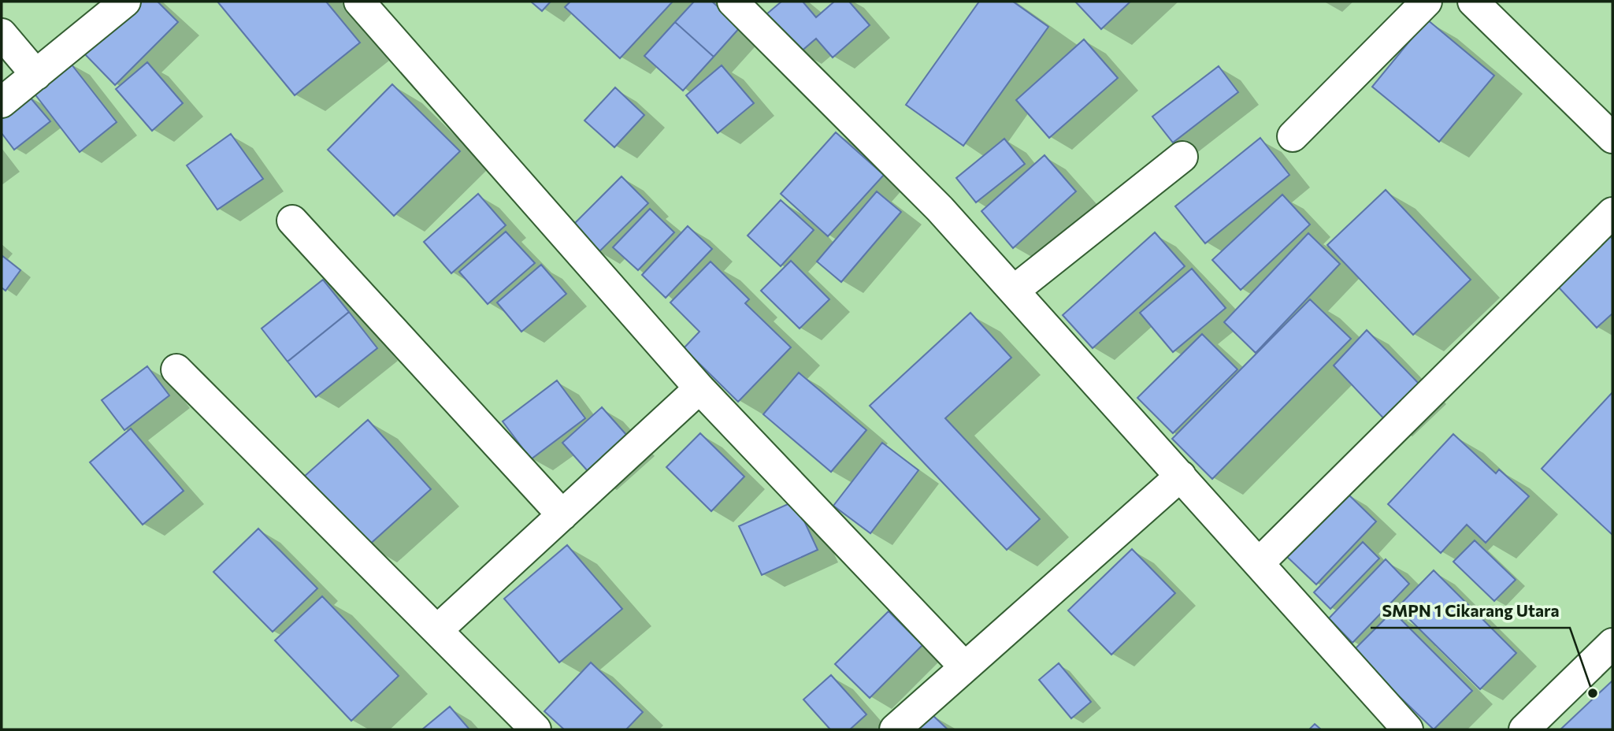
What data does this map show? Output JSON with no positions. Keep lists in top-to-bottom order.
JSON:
{
  "places": ["SMPN 1 Cikarang Utara"]
}
